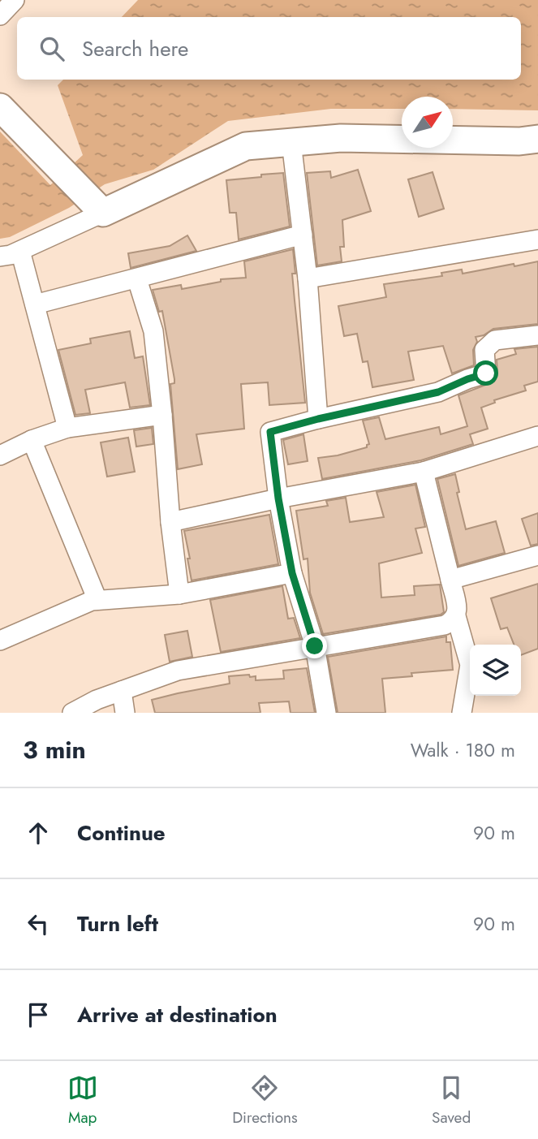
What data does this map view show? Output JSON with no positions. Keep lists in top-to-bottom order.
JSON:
{
  "north": "top right",
  "page": {
    "search": "Search here",
    "heading": ["3 min", "Walk · 180 m"],
    "list": [
      ["Continue", "90 m"],
      ["Turn left", "90 m"],
      "Arrive at destination"
    ],
    "nav": ["Map", "Directions", "Saved"]
  }
}
